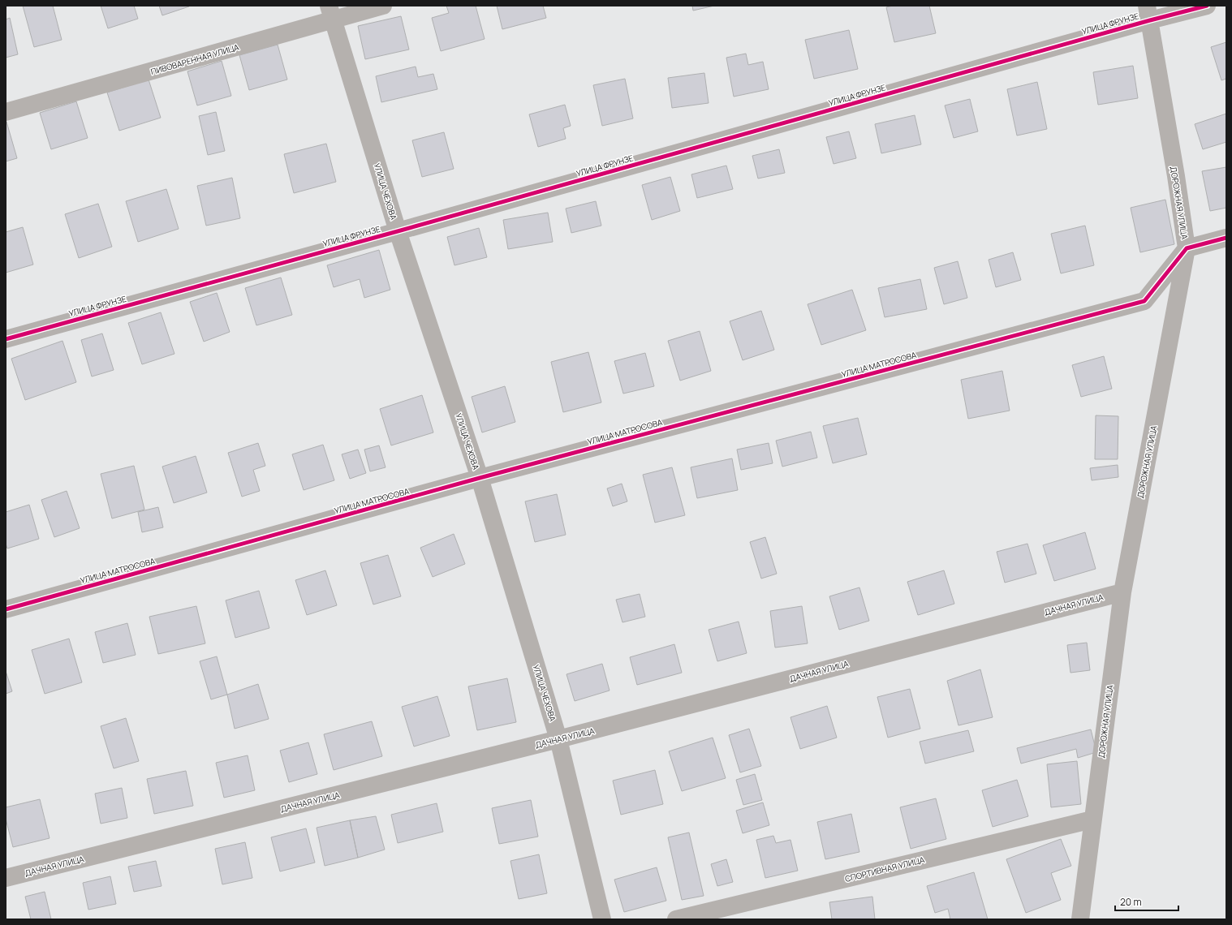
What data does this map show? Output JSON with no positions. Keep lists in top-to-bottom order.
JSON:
{
  "streets": {
    "street": [
      "УЛИЦА ФРУНЗЕ",
      "ПИВОВАРЕННАЯ УЛИЦА",
      "УЛИЦА ЧЕХОВА",
      "ДОРОЖНАЯ УЛИЦА",
      "УЛИЦА МАТРОСОВА",
      "ДАЧНАЯ УЛИЦА",
      "СПОРТИВНАЯ УЛИЦА"
    ]
  },
  "crossings": [
    ["УЛИЦА ФРУНЗЕ", "УЛИЦА ЧЕХОВА"],
    ["УЛИЦА ФРУНЗЕ", "ДОРОЖНАЯ УЛИЦА"],
    ["ПИВОВАРЕННАЯ УЛИЦА", "УЛИЦА ЧЕХОВА"],
    ["УЛИЦА ЧЕХОВА", "УЛИЦА МАТРОСОВА"],
    ["УЛИЦА ЧЕХОВА", "ДАЧНАЯ УЛИЦА"],
    ["ДОРОЖНАЯ УЛИЦА", "УЛИЦА МАТРОСОВА"],
    ["ДОРОЖНАЯ УЛИЦА", "ДАЧНАЯ УЛИЦА"],
    ["ДОРОЖНАЯ УЛИЦА", "СПОРТИВНАЯ УЛИЦА"]
  ],
  "scale_bar": "20 m"
}
